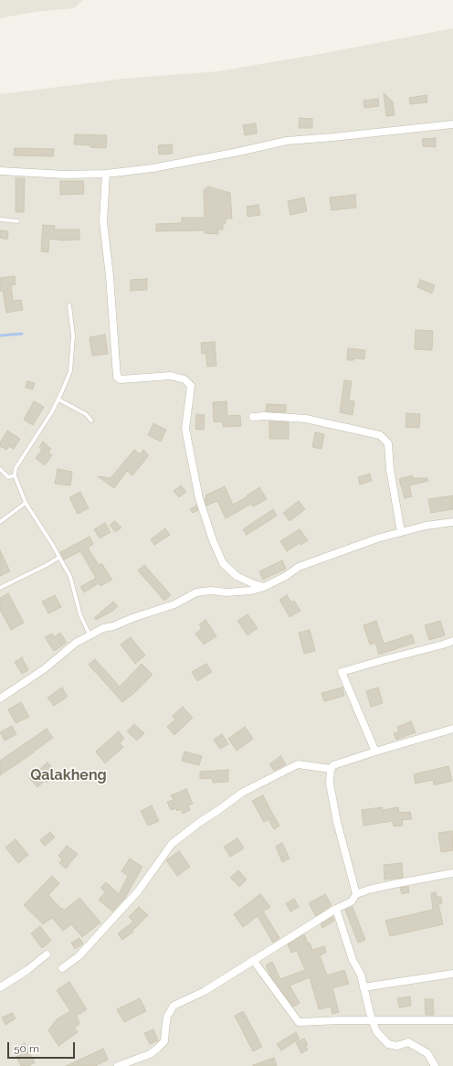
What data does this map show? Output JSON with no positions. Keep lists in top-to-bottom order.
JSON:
{
  "districts": ["Qalakheng"],
  "scale_bar": "50 m"
}
